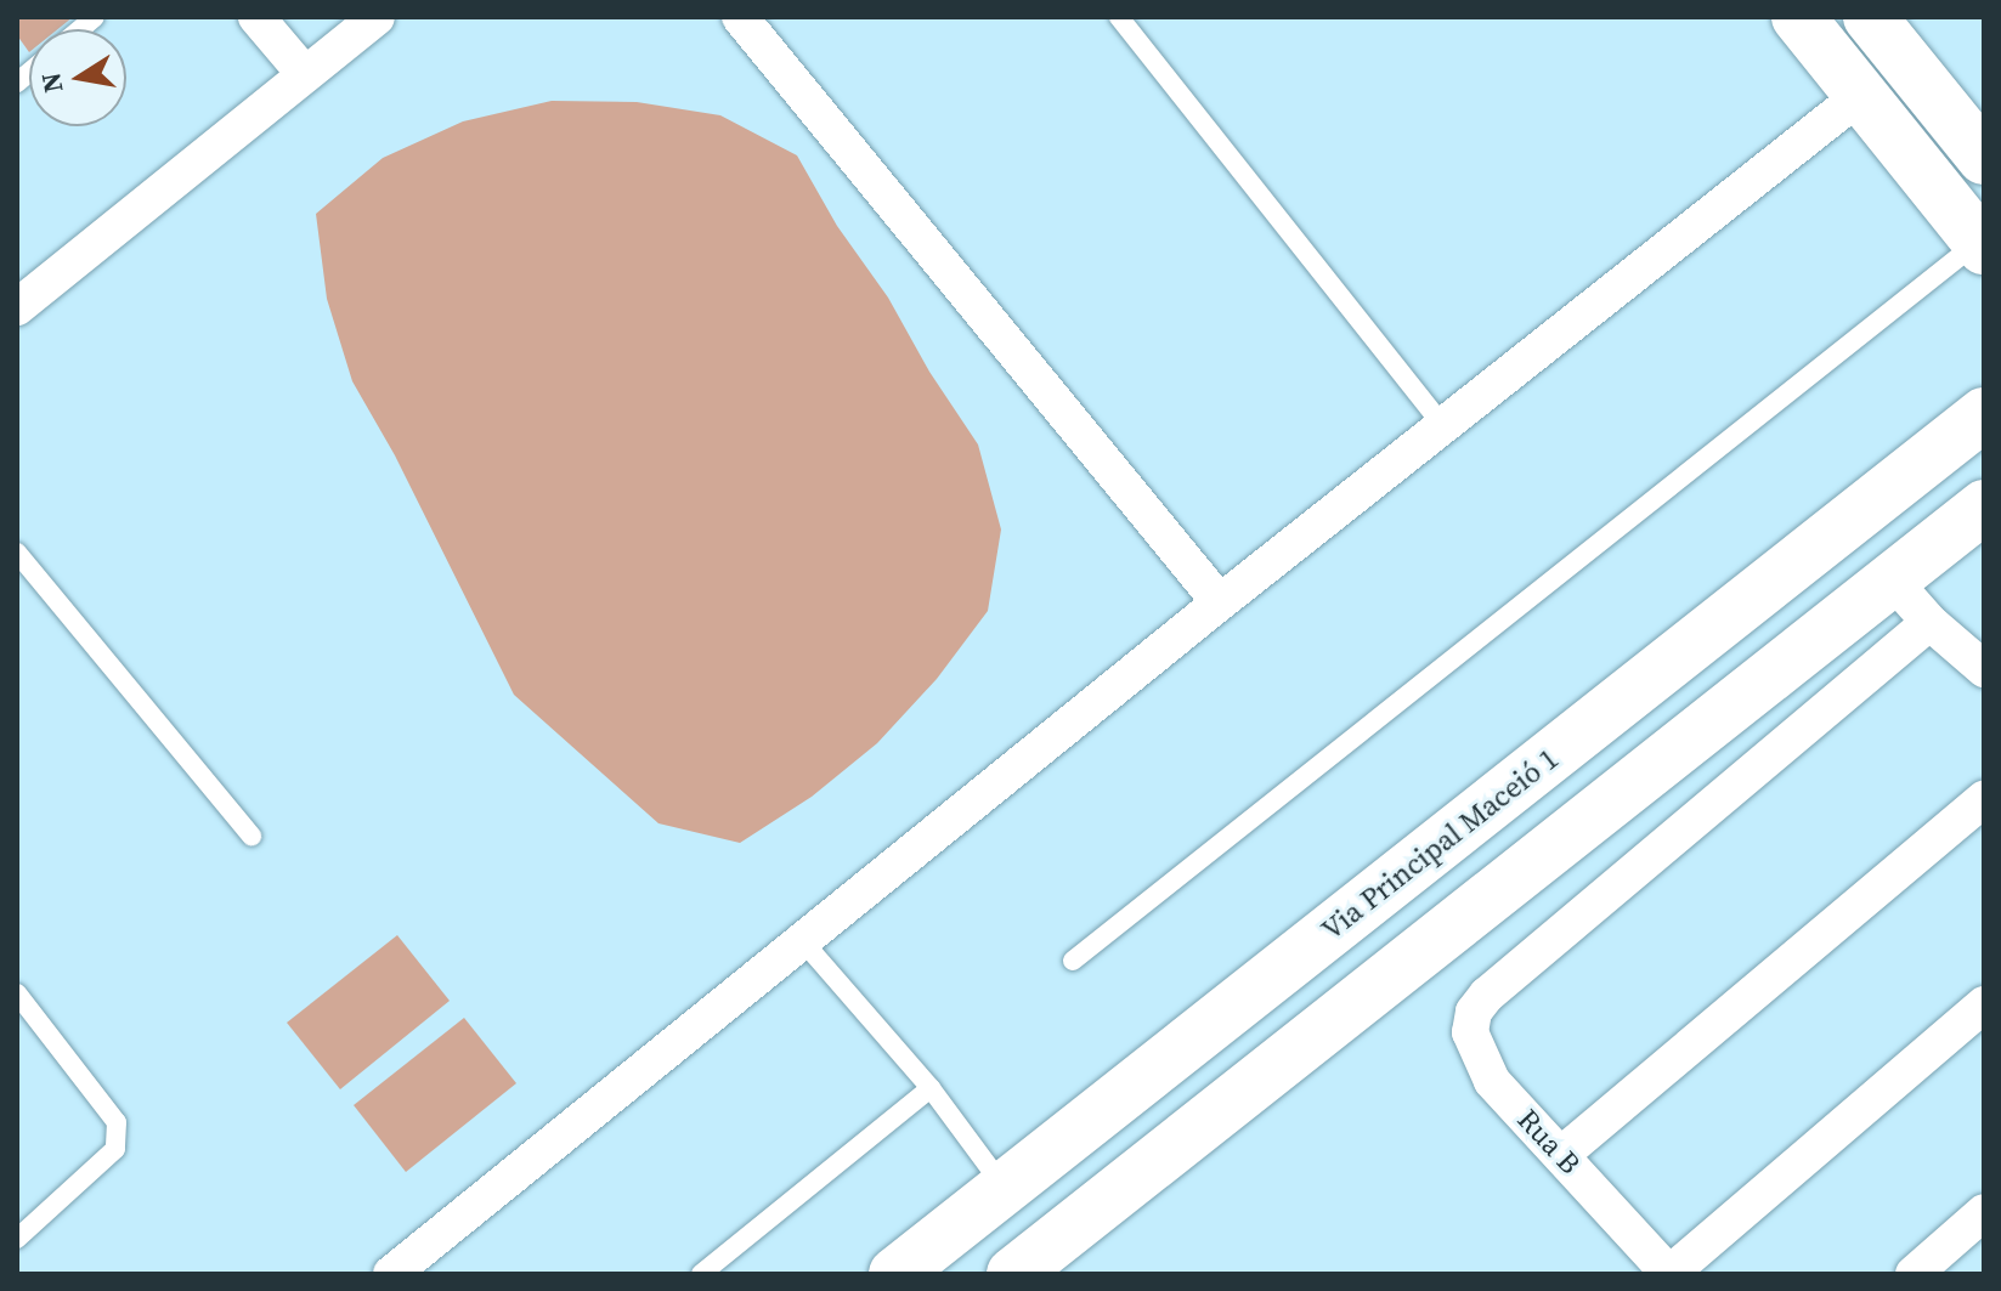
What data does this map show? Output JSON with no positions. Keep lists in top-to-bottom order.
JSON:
{
  "streets": {
    "street": ["Via Principal Maceió 1", "Rua B"]
  },
  "north": "left"
}
